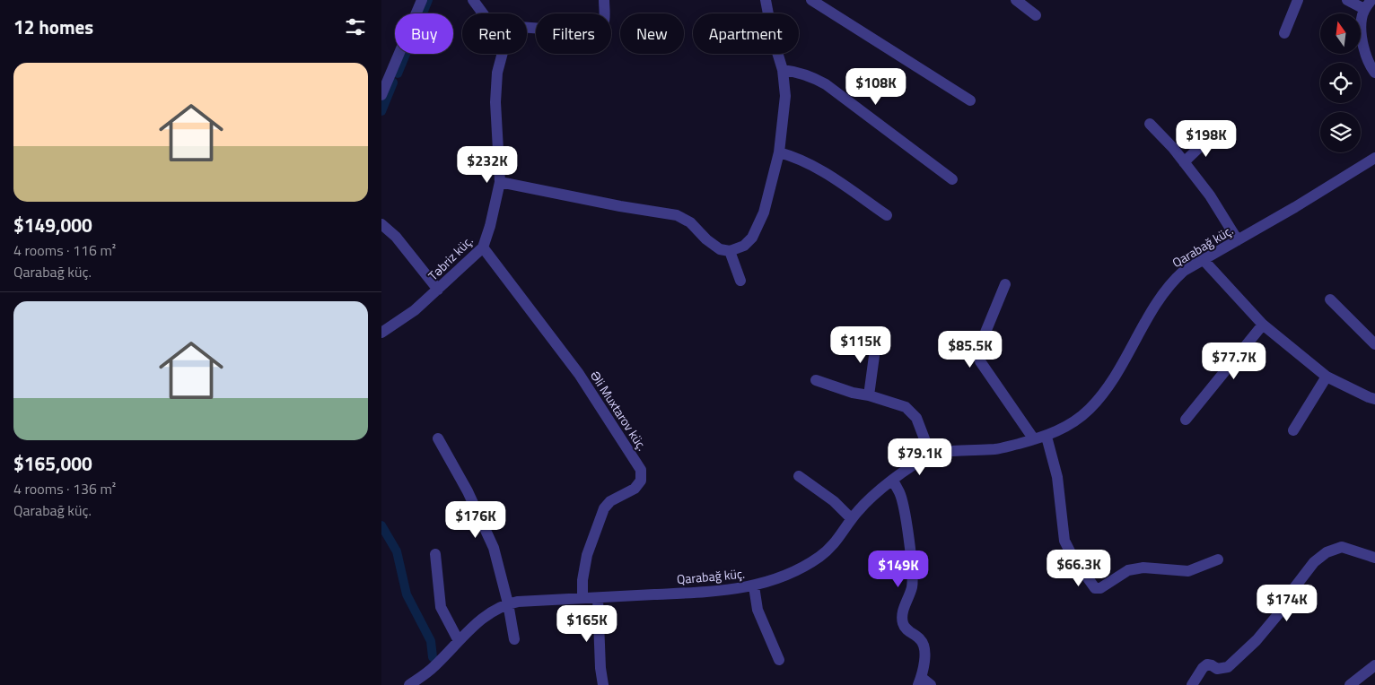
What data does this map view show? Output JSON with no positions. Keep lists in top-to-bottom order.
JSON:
{
  "streets": {
    "street": ["Qarabağ küç.", "Təbriz küç.", "Əli Muxtarov küç."]
  },
  "crossings": [
    ["Qarabağ küç.", "Əli Muxtarov küç."],
    ["Təbriz küç.", "Əli Muxtarov küç."]
  ],
  "north": "top",
  "page": {
    "heading": "12 homes",
    "chip": [
      "Buy",
      "Rent",
      "Filters",
      "New",
      "Apartment"
    ],
    "list": [
      {
        "name": "$149,000",
        "note": "4 rooms · 116 m² · Qarabağ küç."
      },
      {
        "name": "$165,000",
        "note": "4 rooms · 136 m² · Qarabağ küç."
      }
    ],
    "price": [
      "$108K",
      "$198K",
      "$232K",
      "$115K",
      "$85.5K",
      "$77.7K",
      "$79.1K",
      "$176K",
      "$66.3K",
      "$149K",
      "$174K",
      "$165K"
    ]
  }
}
